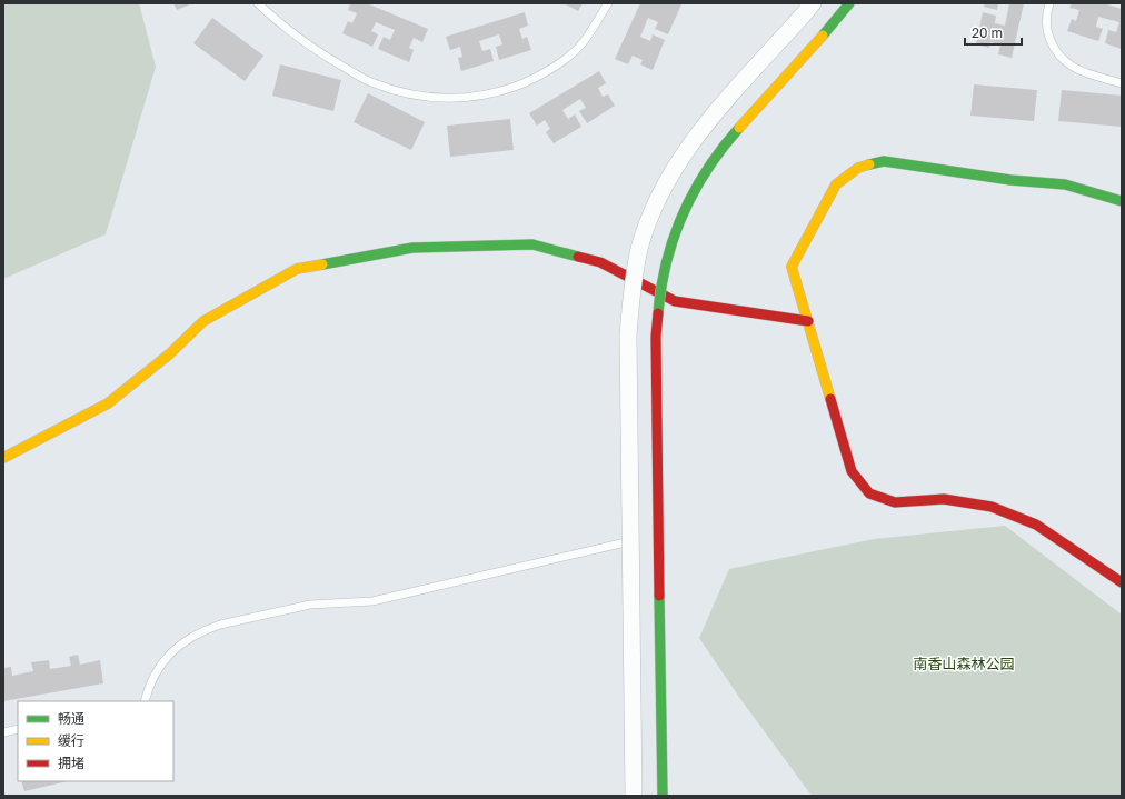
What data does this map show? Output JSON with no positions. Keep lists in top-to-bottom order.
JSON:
{
  "parks": ["南香山森林公园"],
  "legend": ["畅通", "缓行", "拥堵"],
  "scale_bar": "20 m"
}
